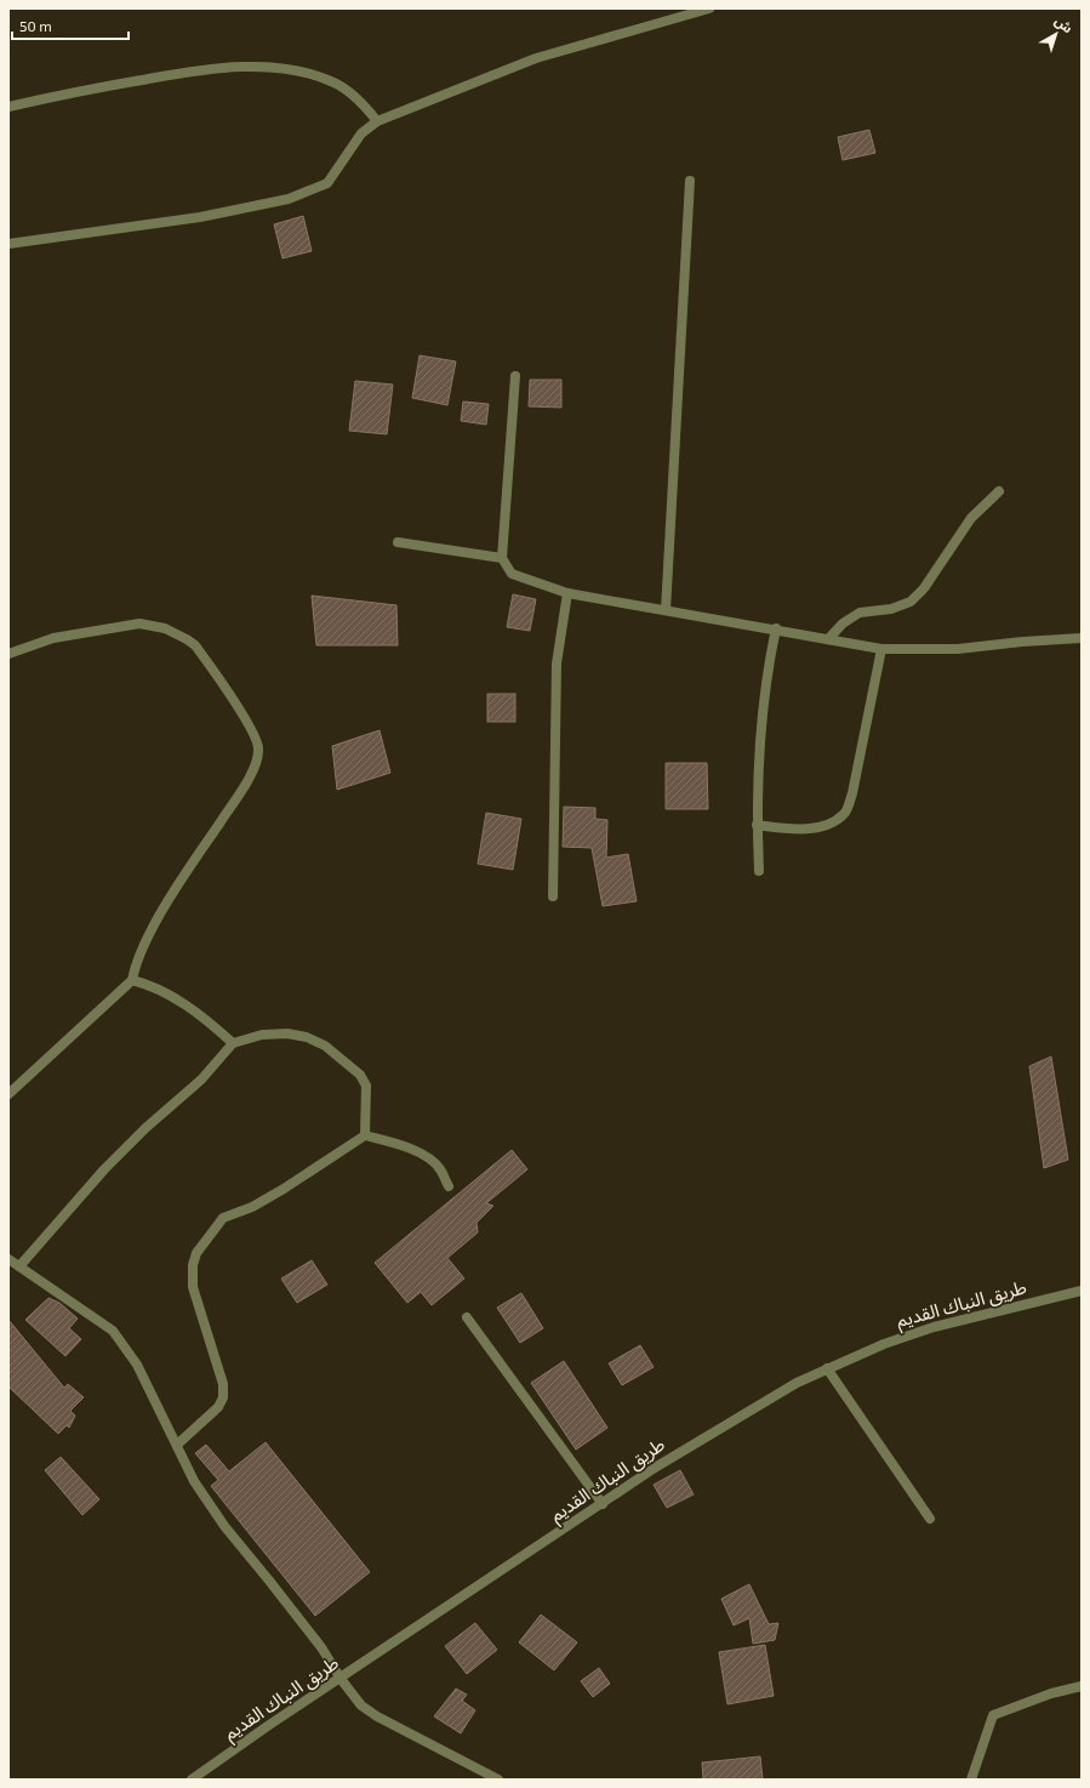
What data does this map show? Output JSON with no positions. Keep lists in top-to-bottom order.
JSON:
{
  "streets": {
    "street": ["طريق النباك القديم"]
  },
  "scale_bar": "50 m",
  "north": "top right"
}
